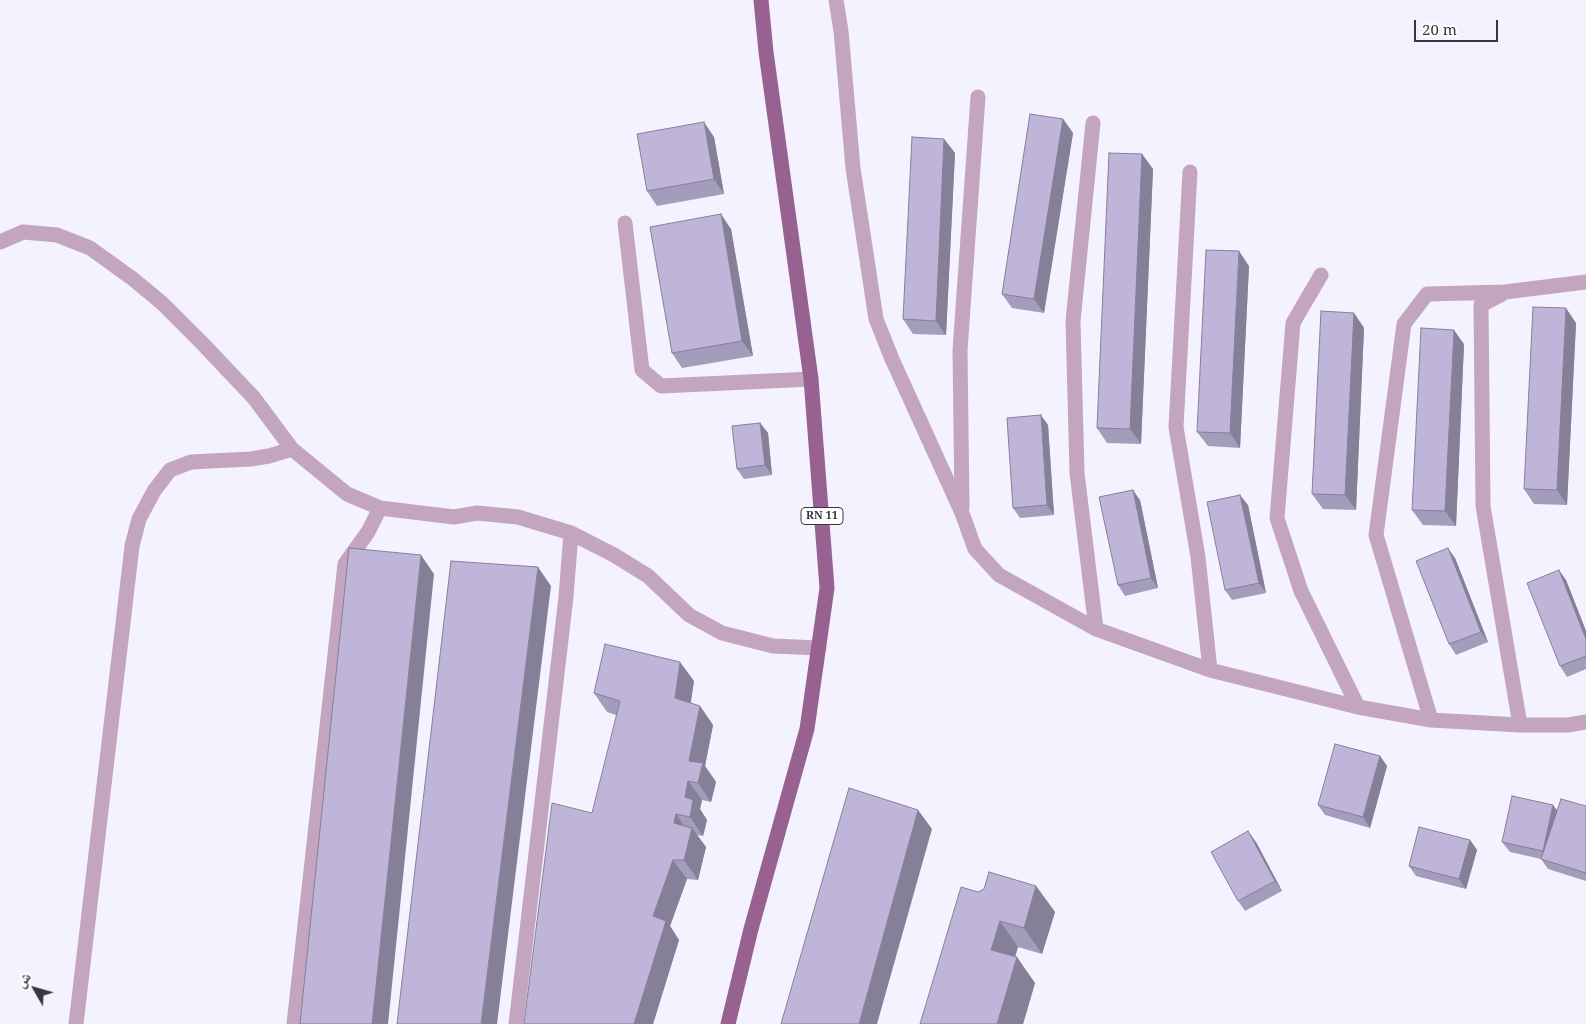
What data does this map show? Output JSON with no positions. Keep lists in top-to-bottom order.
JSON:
{
  "streets": {
    "main road": ["RN 11"]
  },
  "scale_bar": "20 m",
  "north": "top left"
}
